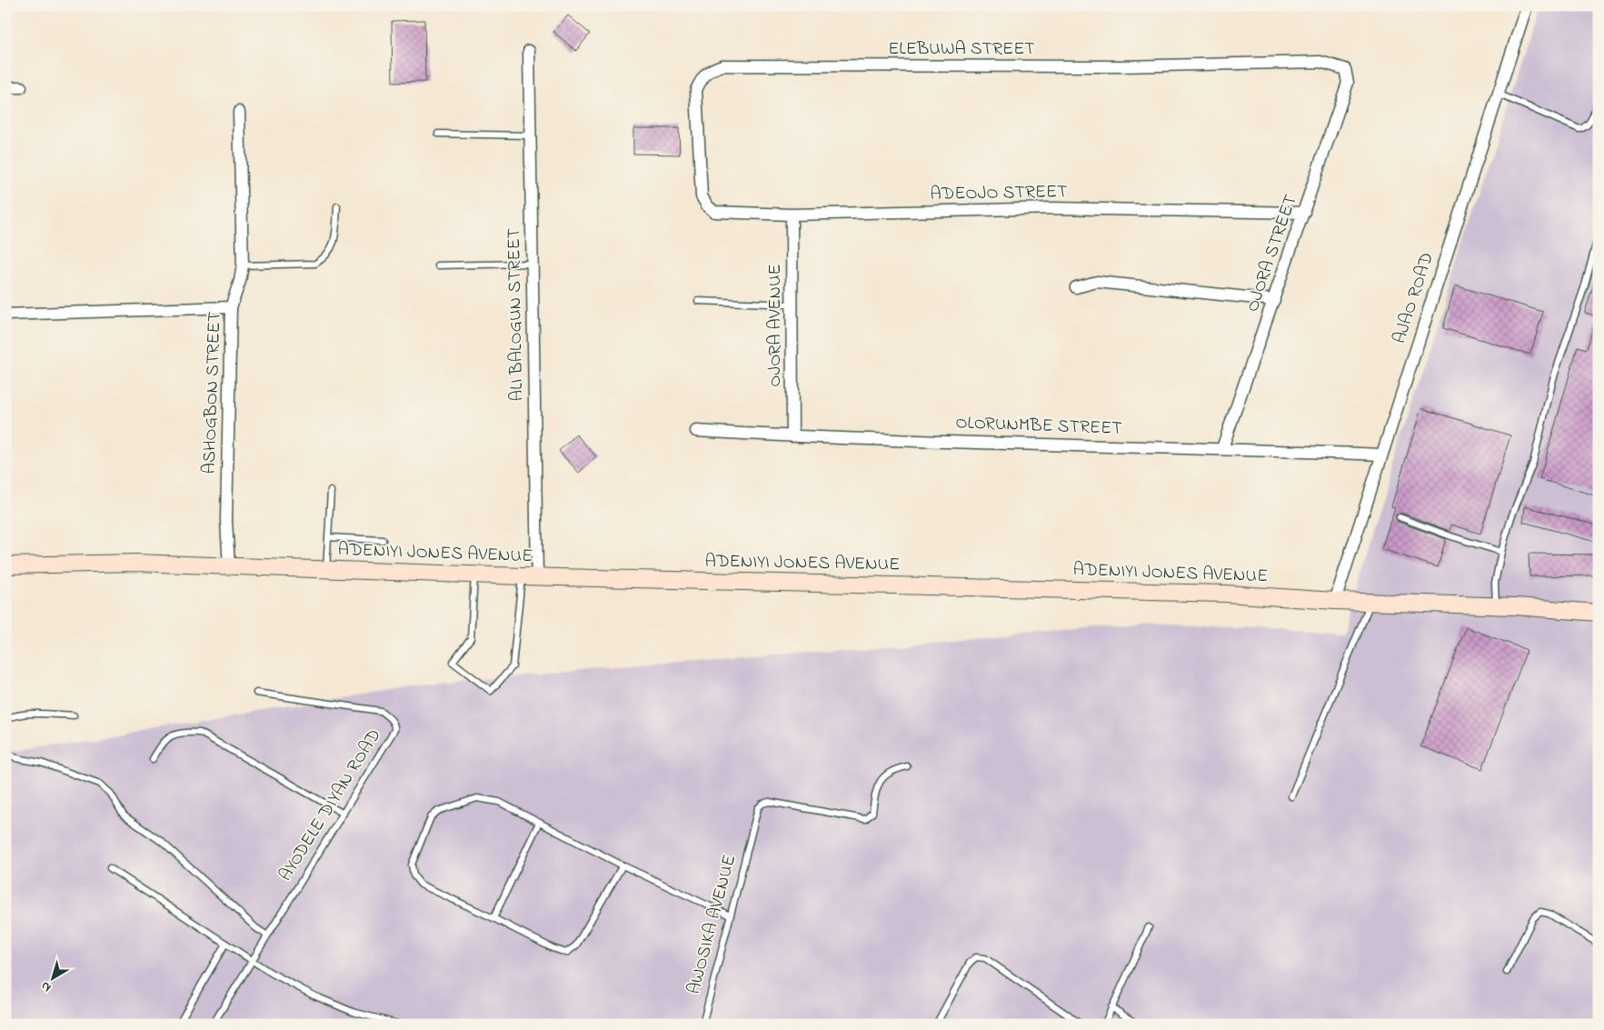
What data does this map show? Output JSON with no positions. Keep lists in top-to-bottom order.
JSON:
{
  "streets": {
    "street": [
      "ELEBUWA STREET",
      "ADEOJO STREET",
      "OJORA STREET",
      "AJAO ROAD",
      "ALI BALOGUN STREET",
      "OJORA AVENUE",
      "ASHOGBON STREET",
      "OLORUNMBE STREET",
      "ADENIYI JONES AVENUE"
    ],
    "lane": ["AYODELE DIYAN ROAD", "AWOSIKA AVENUE"]
  },
  "crossings": [
    ["ELEBUWA STREET", "ADEOJO STREET"],
    ["ELEBUWA STREET", "OJORA STREET"],
    ["ADEOJO STREET", "OJORA STREET"],
    ["ADEOJO STREET", "OJORA AVENUE"],
    ["OJORA STREET", "OLORUNMBE STREET"],
    ["AJAO ROAD", "OLORUNMBE STREET"],
    ["AJAO ROAD", "ADENIYI JONES AVENUE"],
    ["ALI BALOGUN STREET", "ADENIYI JONES AVENUE"],
    ["OJORA AVENUE", "OLORUNMBE STREET"],
    ["ASHOGBON STREET", "ADENIYI JONES AVENUE"]
  ],
  "north": "bottom left"
}
